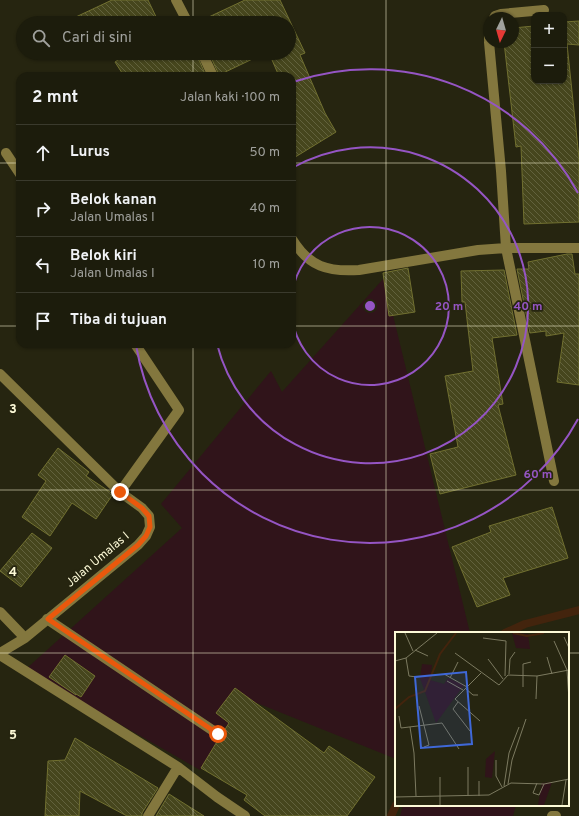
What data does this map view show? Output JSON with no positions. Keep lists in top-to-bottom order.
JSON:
{
  "streets": {
    "street": ["Jalan Umalas I"]
  },
  "north": "bottom",
  "page": {
    "map_buttons": ["+", "−"],
    "search": "Cari di sini",
    "heading": ["2 mnt", "Jalan kaki · 100 m"],
    "list": [
      ["Lurus", "50 m"],
      ["Belok kanan", "Jalan Umalas I", "40 m"],
      ["Belok kiri", "Jalan Umalas I", "10 m"],
      "Tiba di tujuan"
    ]
  },
  "grid": {
    "rows": ["3", "4", "5"]
  },
  "rings": ["20 m", "40 m", "60 m"]
}
